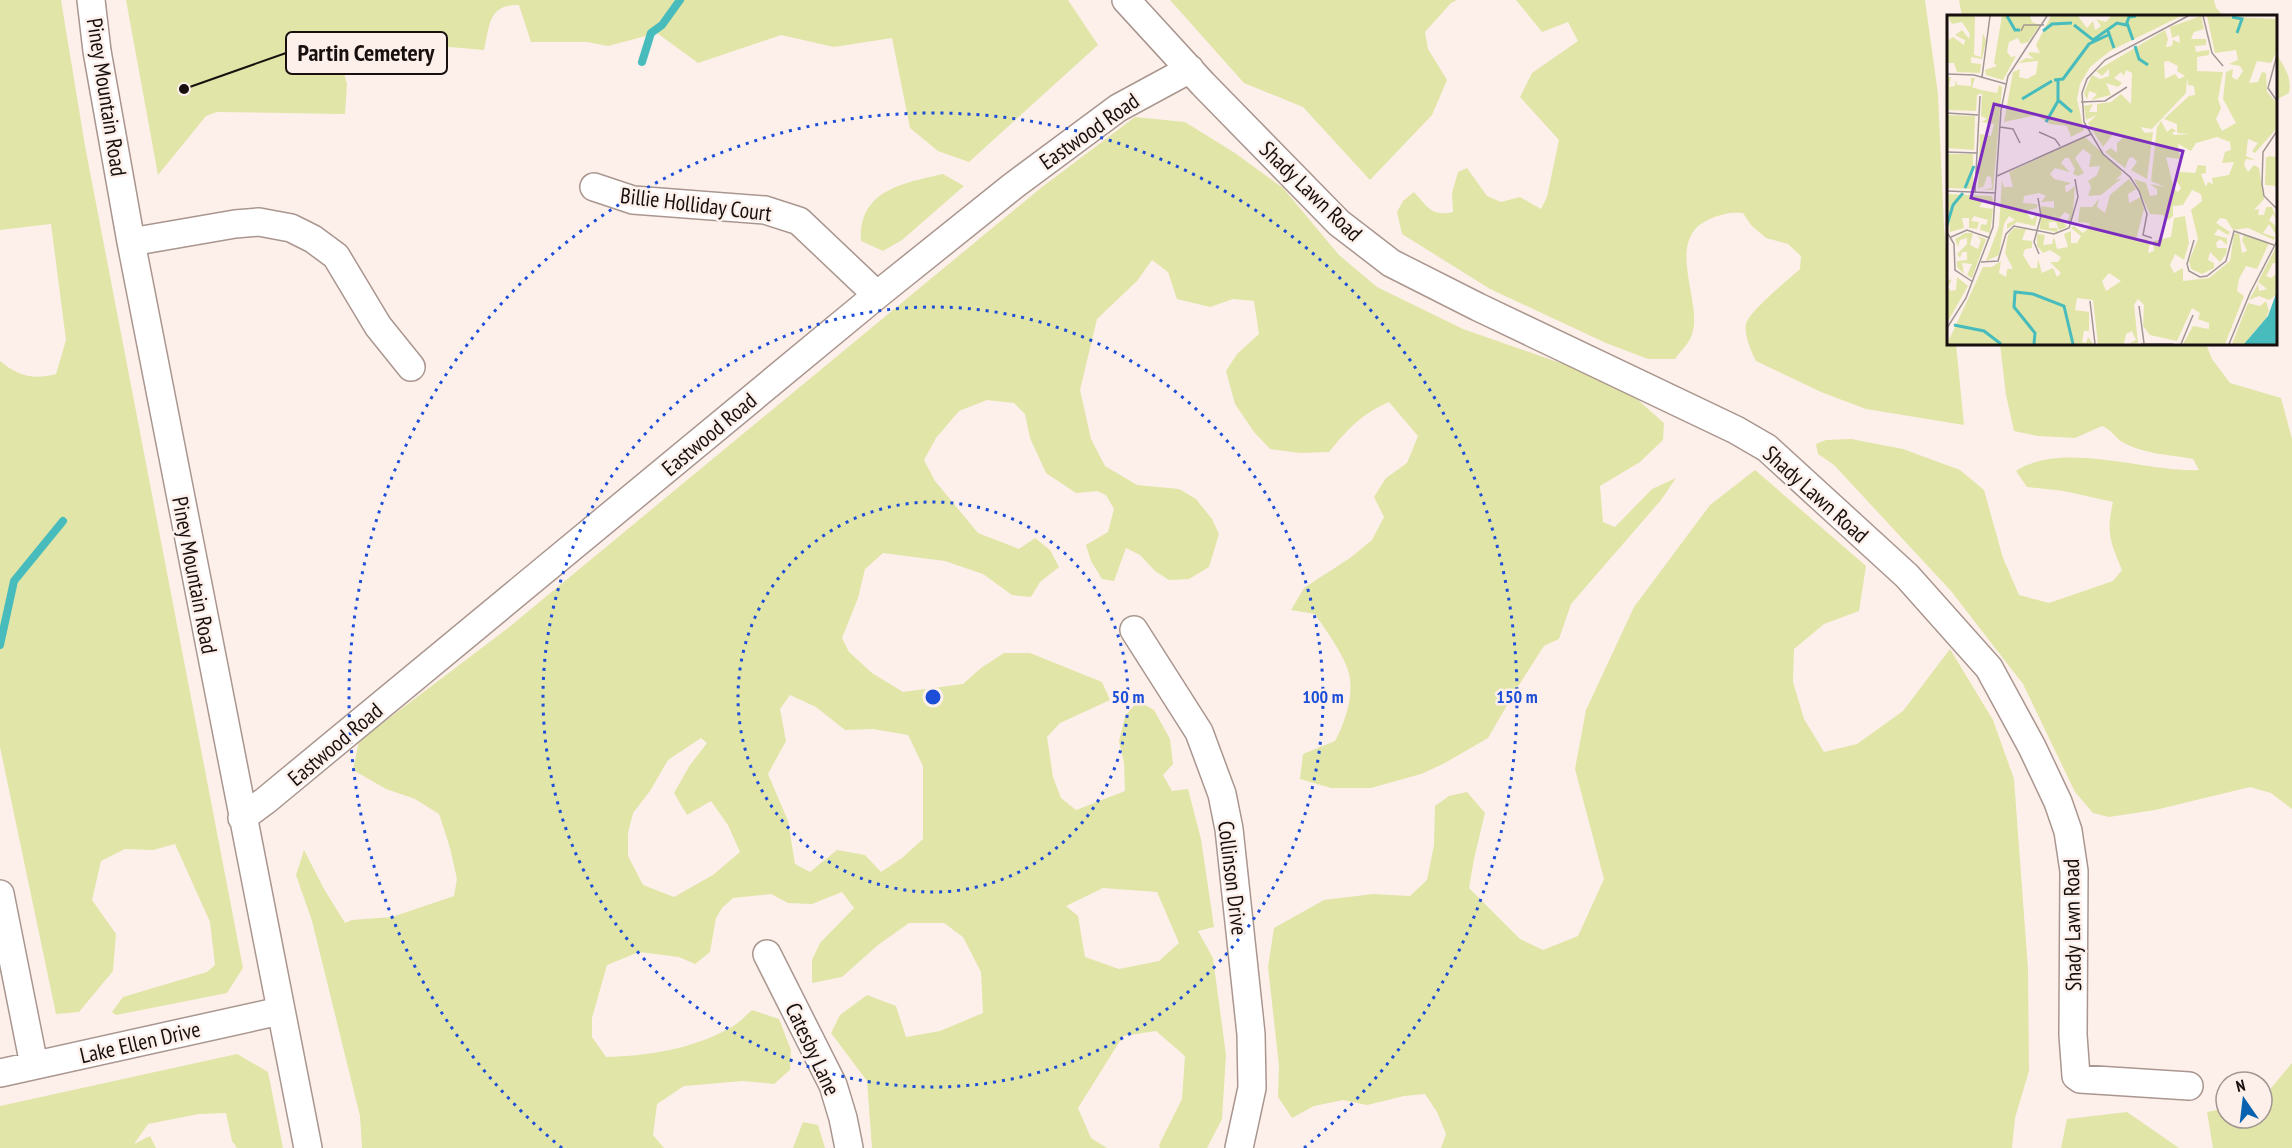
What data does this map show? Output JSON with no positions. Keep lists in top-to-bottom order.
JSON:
{
  "streets": {
    "street": [
      "Piney Mountain Road",
      "Eastwood Road",
      "Shady Lawn Road",
      "Billie Holliday Court",
      "Collinson Drive",
      "Lake Ellen Drive",
      "Catesby Lane"
    ]
  },
  "crossings": [
    ["Piney Mountain Road", "Eastwood Road"],
    ["Piney Mountain Road", "Lake Ellen Drive"],
    ["Eastwood Road", "Shady Lawn Road"],
    ["Eastwood Road", "Billie Holliday Court"]
  ],
  "places": ["Partin Cemetery"],
  "north": "top",
  "rings": ["50 m", "100 m", "150 m"]
}
